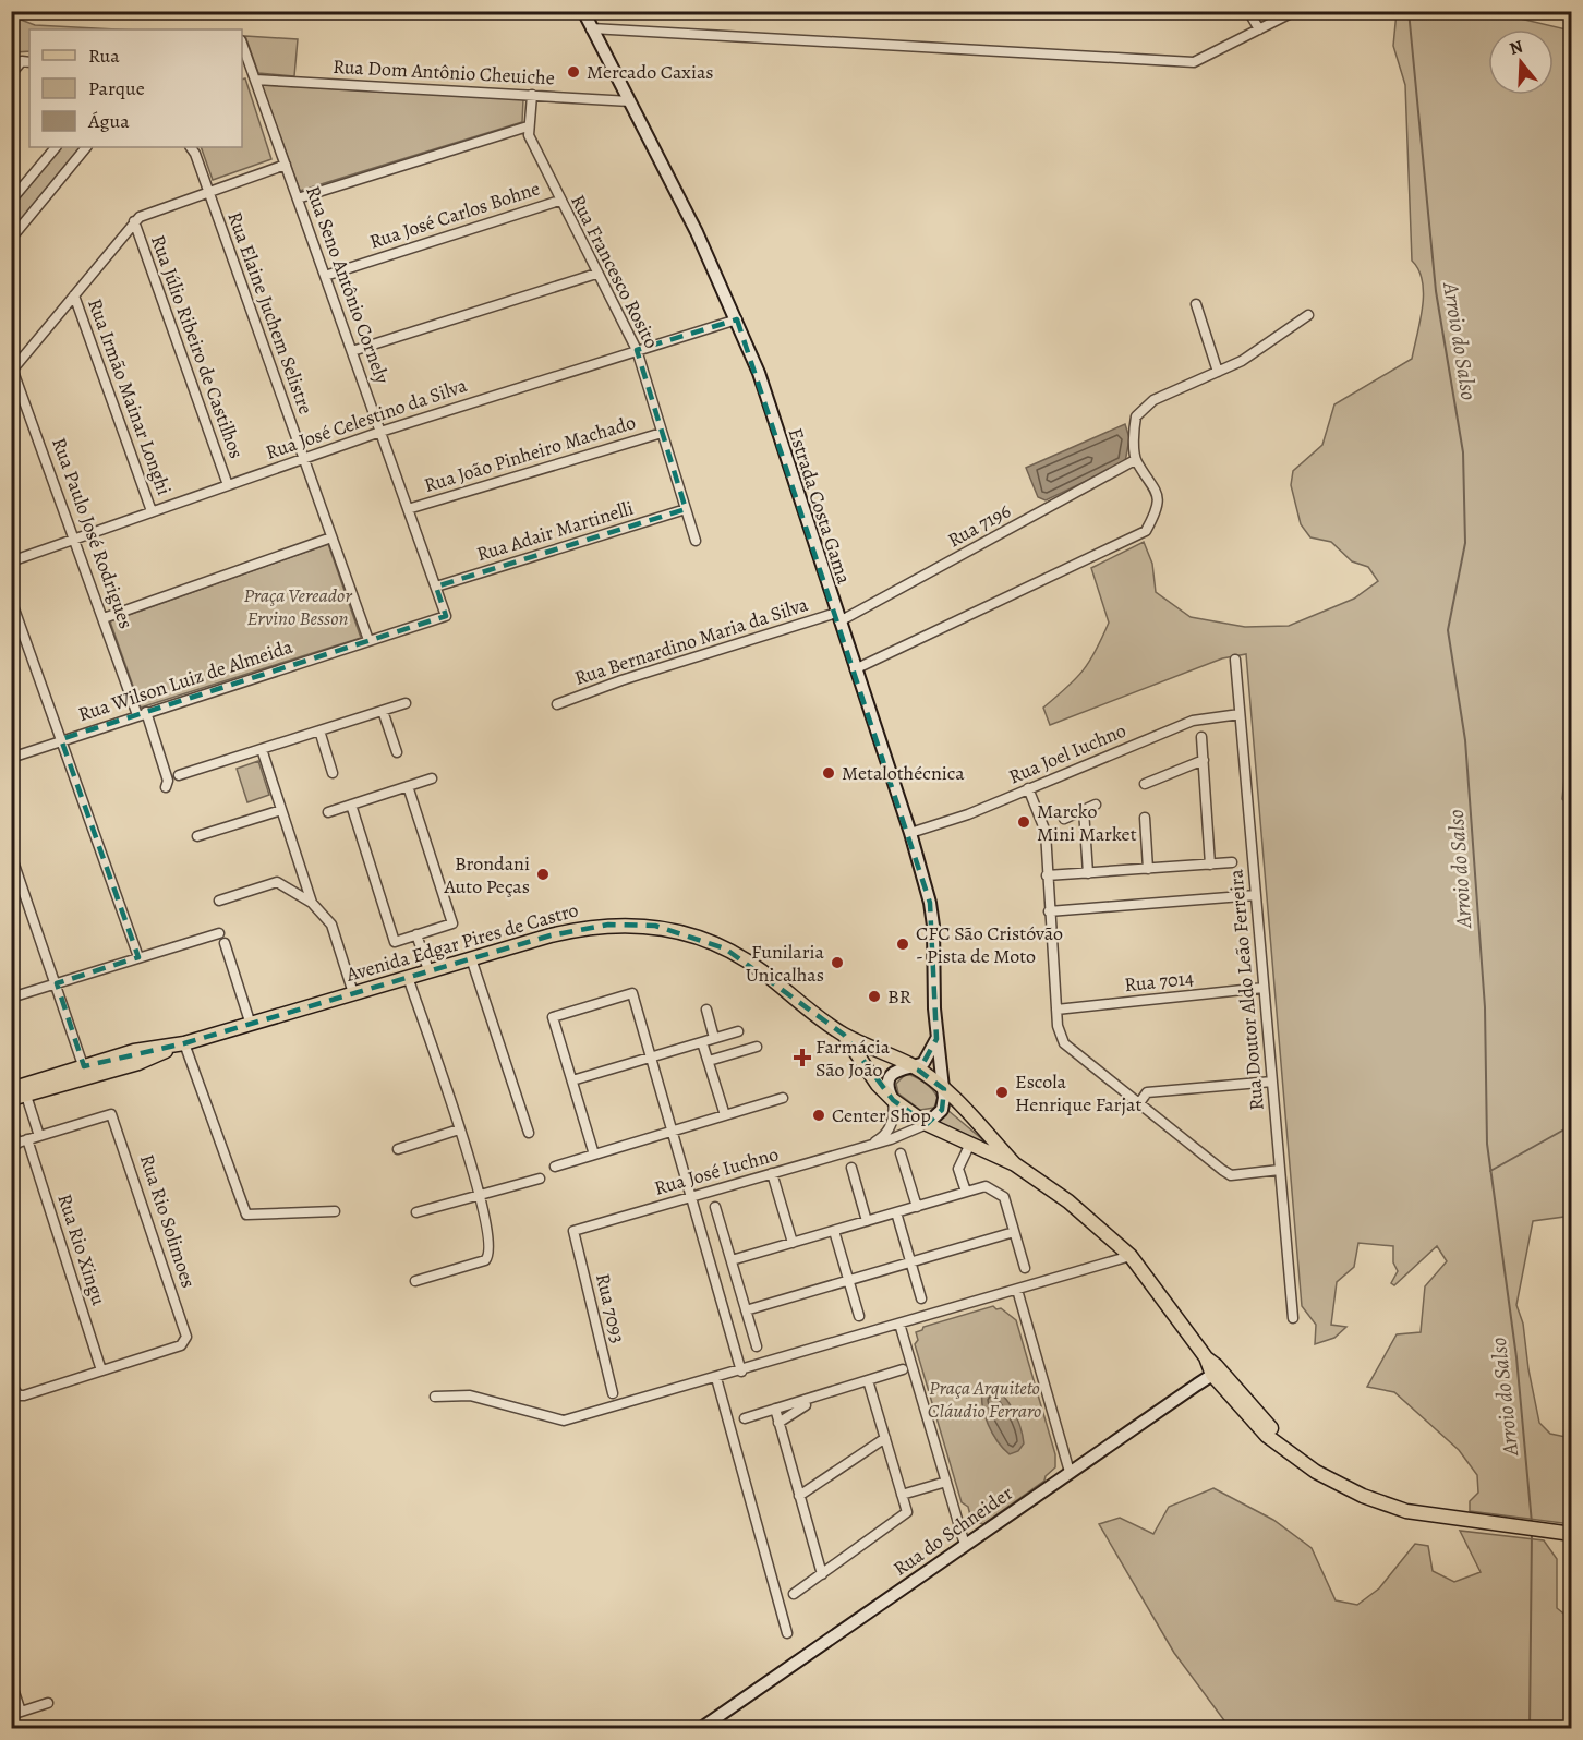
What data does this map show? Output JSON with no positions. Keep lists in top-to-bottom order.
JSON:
{
  "streets": {
    "main road": ["Estrada Costa Gama", "Avenida Edgar Pires de Castro", "Rua do Schneider"],
    "street": [
      "Rua Dom Antônio Cheuiche",
      "Rua José Carlos Bohne",
      "Rua Francesco Rosito",
      "Rua Seno Antônio Cornely",
      "Rua Elaine Juchem Selistre",
      "Rua Júlio Ribeiro de Castilhos",
      "Rua Irmão Mainar Longhi",
      "Rua José Celestino da Silva",
      "Rua João Pinheiro Machado",
      "Rua 7196",
      "Rua Adair Martinelli",
      "Rua Paulo José Rodrigues",
      "Rua Bernardino Maria da Silva",
      "Rua Wilson Luiz de Almeida",
      "Rua Joel Iuchno",
      "Rua 7014",
      "Rua Doutor Aldo Leão Ferreira",
      "Rua José Iuchno",
      "Rua Rio Solimoes",
      "Rua Rio Xingu",
      "Rua 7093"
    ]
  },
  "crossings": [
    ["Rua Dom Antônio Cheuiche", "Rua Francesco Rosito"],
    ["Rua Dom Antônio Cheuiche", "Rua Seno Antônio Cornely"],
    ["Rua Dom Antônio Cheuiche", "Estrada Costa Gama"],
    ["Rua José Carlos Bohne", "Rua Francesco Rosito"],
    ["Rua José Carlos Bohne", "Rua Seno Antônio Cornely"],
    ["Rua Francesco Rosito", "Rua José Celestino da Silva"],
    ["Rua Francesco Rosito", "Rua João Pinheiro Machado"],
    ["Rua Francesco Rosito", "Rua Adair Martinelli"],
    ["Rua Seno Antônio Cornely", "Rua José Celestino da Silva"],
    ["Rua Seno Antônio Cornely", "Rua João Pinheiro Machado"],
    ["Rua Seno Antônio Cornely", "Rua Adair Martinelli"],
    ["Rua Seno Antônio Cornely", "Rua Wilson Luiz de Almeida"],
    ["Rua Elaine Juchem Selistre", "Rua José Celestino da Silva"],
    ["Rua Elaine Juchem Selistre", "Rua Wilson Luiz de Almeida"],
    ["Rua Júlio Ribeiro de Castilhos", "Rua José Celestino da Silva"],
    ["Rua Irmão Mainar Longhi", "Rua José Celestino da Silva"],
    ["Rua José Celestino da Silva", "Estrada Costa Gama"],
    ["Rua José Celestino da Silva", "Rua Paulo José Rodrigues"],
    ["Estrada Costa Gama", "Rua 7196"],
    ["Estrada Costa Gama", "Rua Bernardino Maria da Silva"],
    ["Estrada Costa Gama", "Rua Joel Iuchno"],
    ["Estrada Costa Gama", "Avenida Edgar Pires de Castro"],
    ["Estrada Costa Gama", "Rua José Iuchno"],
    ["Rua 7196", "Rua Bernardino Maria da Silva"],
    ["Rua Paulo José Rodrigues", "Rua Wilson Luiz de Almeida"],
    ["Rua Joel Iuchno", "Rua Doutor Aldo Leão Ferreira"],
    ["Avenida Edgar Pires de Castro", "Rua José Iuchno"],
    ["Avenida Edgar Pires de Castro", "Rua do Schneider"],
    ["Rua 7014", "Rua Doutor Aldo Leão Ferreira"],
    ["Rua José Iuchno", "Rua 7093"],
    ["Rua Rio Solimoes", "Rua Rio Xingu"]
  ],
  "water": ["Arroio do Salso"],
  "parks": ["Praça Vereador Ervino Besson", "Praça Arquiteto Cláudio Ferraro"],
  "places": {
    "other": [
      "Mercado Caxias",
      "Metalothécnica",
      "Marcko Mini Market",
      "Brondani Auto Peças",
      "CFC São Cristóvão - Pista de Moto",
      "Funilaria Unicalhas",
      "BR",
      "Escola Henrique Farjat",
      "Center Shop"
    ],
    "health": ["Farmácia São João"]
  },
  "legend": ["Rua", "Parque", "Água"],
  "north": "top"
}
